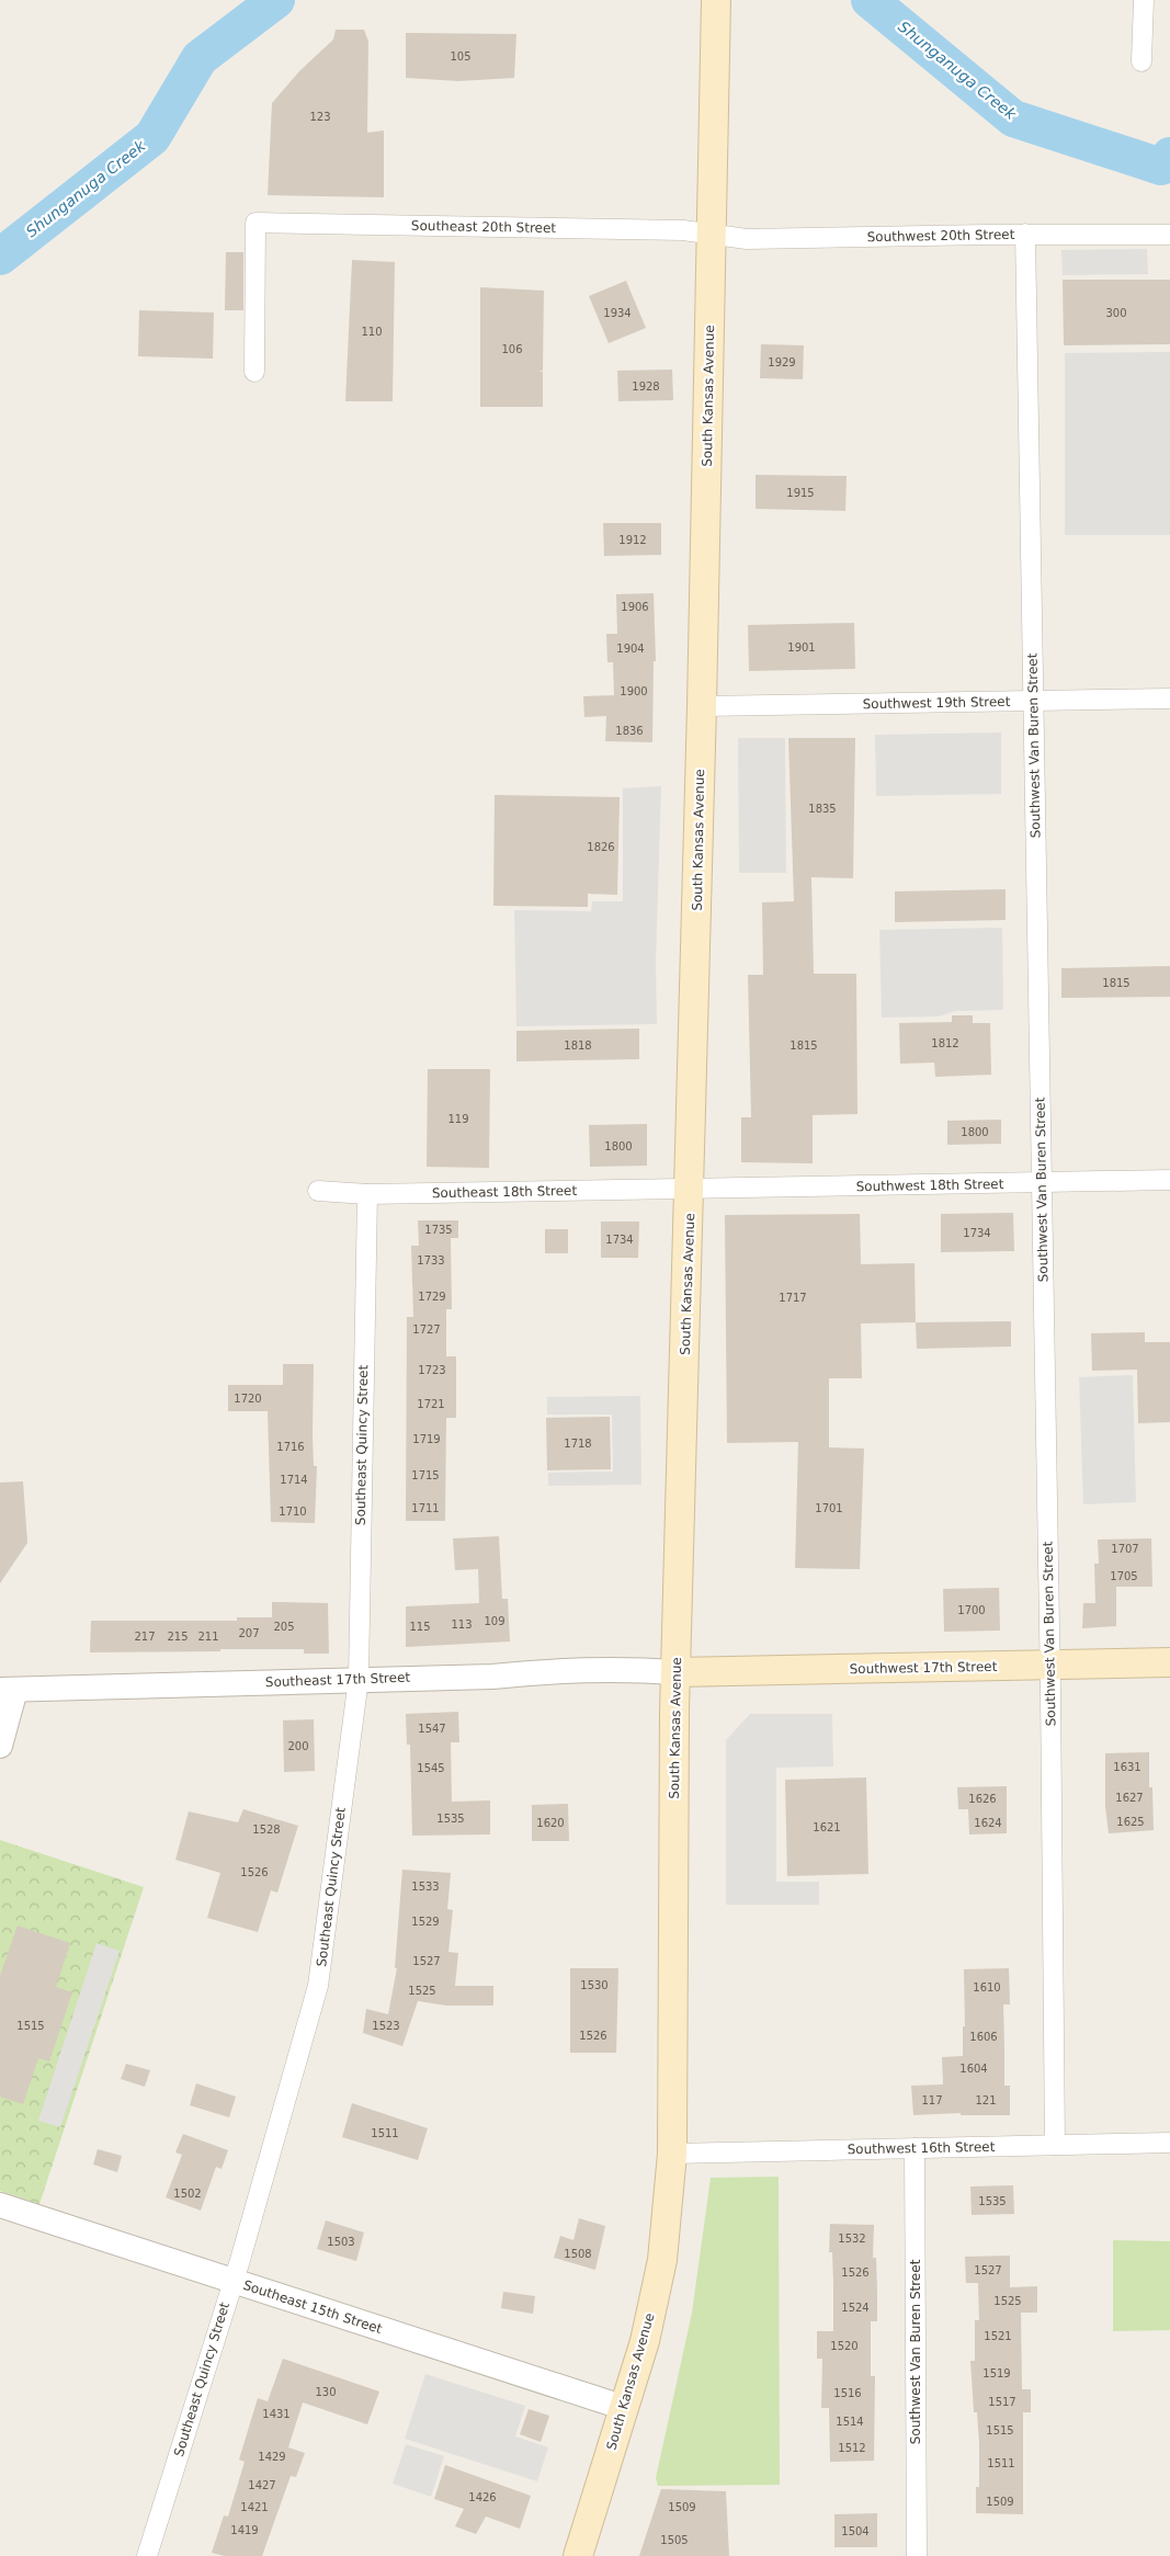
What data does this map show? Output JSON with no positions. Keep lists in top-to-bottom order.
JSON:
{
  "streets": {
    "main road": ["South Kansas Avenue", "Southwest 17th Street"],
    "street": [
      "Southeast 20th Street",
      "Southwest 20th Street",
      "Southwest 19th Street",
      "Southwest Van Buren Street",
      "Southwest 18th Street",
      "Southeast 18th Street",
      "Southeast Quincy Street",
      "Southeast 17th Street",
      "Southwest 16th Street",
      "Southeast 15th Street"
    ]
  },
  "crossings": [
    ["Southeast 20th Street", "Southwest 20th Street"],
    ["Southeast 20th Street", "South Kansas Avenue"],
    ["Southwest 20th Street", "South Kansas Avenue"],
    ["Southwest 20th Street", "Southwest Van Buren Street"],
    ["South Kansas Avenue", "Southwest 19th Street"],
    ["South Kansas Avenue", "Southwest 18th Street"],
    ["South Kansas Avenue", "Southeast 18th Street"],
    ["South Kansas Avenue", "Southwest 17th Street"],
    ["South Kansas Avenue", "Southeast 17th Street"],
    ["South Kansas Avenue", "Southwest 16th Street"],
    ["South Kansas Avenue", "Southeast 15th Street"],
    ["Southwest 19th Street", "Southwest Van Buren Street"],
    ["Southwest Van Buren Street", "Southwest 18th Street"],
    ["Southwest Van Buren Street", "Southwest 17th Street"],
    ["Southwest Van Buren Street", "Southwest 16th Street"],
    ["Southwest 18th Street", "Southeast 18th Street"],
    ["Southeast 18th Street", "Southeast Quincy Street"],
    ["Southeast Quincy Street", "Southeast 17th Street"],
    ["Southeast Quincy Street", "Southeast 15th Street"],
    ["Southwest 17th Street", "Southeast 17th Street"]
  ],
  "water": ["Shunganuga Creek"],
  "house_numbers": [
    "105",
    "123",
    "1934",
    "300",
    "110",
    "106",
    "1929",
    "1928",
    "1915",
    "1912",
    "1906",
    "1901",
    "1904",
    "1900",
    "1836",
    "1835",
    "1826",
    "1815",
    "1812",
    "1818",
    "1815",
    "119",
    "1800",
    "1800",
    "1735",
    "1734",
    "1734",
    "1733",
    "1729",
    "1717",
    "1727",
    "1723",
    "1720",
    "1721",
    "1719",
    "1718",
    "1716",
    "1715",
    "1714",
    "1711",
    "1701",
    "1710",
    "1707",
    "1705",
    "1700",
    "109",
    "113",
    "205",
    "115",
    "207",
    "217",
    "215",
    "211",
    "1547",
    "200",
    "1631",
    "1545",
    "1627",
    "1626",
    "1535",
    "1625",
    "1620",
    "1624",
    "1621",
    "1528",
    "1526",
    "1533",
    "1529",
    "1527",
    "1530",
    "1610",
    "1525",
    "1515",
    "1523",
    "1526",
    "1606",
    "1604",
    "117",
    "121",
    "1511",
    "1502",
    "1535",
    "1532",
    "1503",
    "1508",
    "1527",
    "1526",
    "1525",
    "1524",
    "1521",
    "1520",
    "1519",
    "130",
    "1516",
    "1517",
    "1431",
    "1514",
    "1515",
    "1512",
    "1429",
    "1511",
    "1427",
    "1426",
    "1509",
    "1421",
    "1509",
    "1419",
    "1504",
    "1505"
  ]
}
